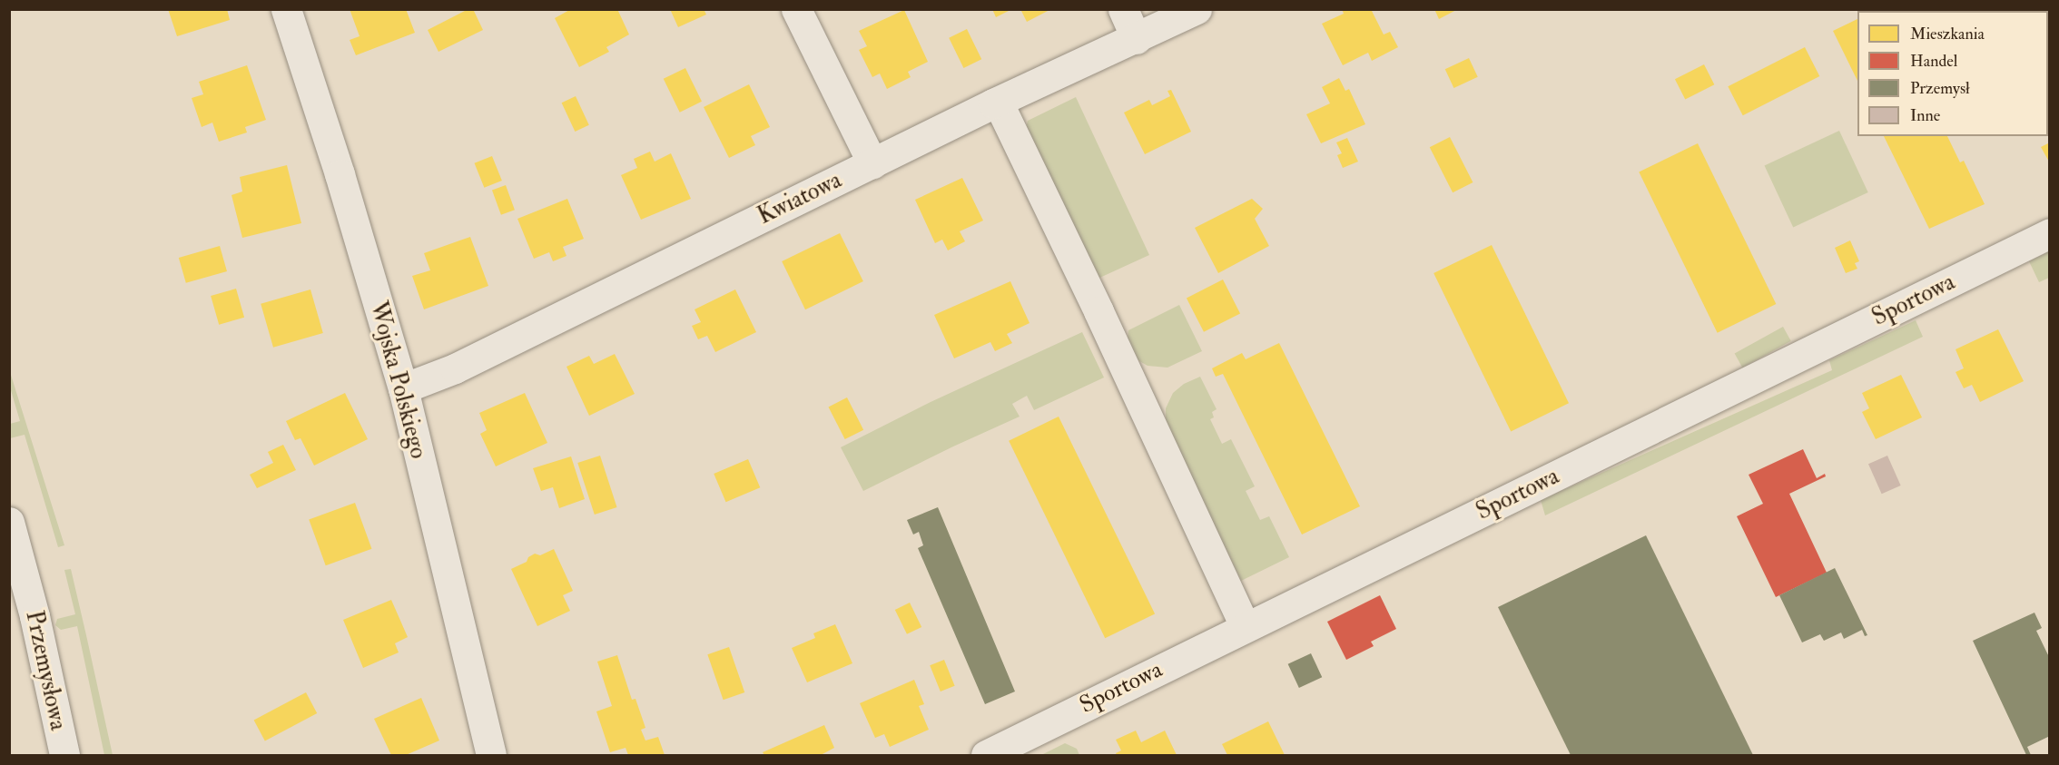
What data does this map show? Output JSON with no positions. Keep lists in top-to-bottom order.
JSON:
{
  "streets": {
    "street": [
      "Kwiatowa",
      "Sportowa",
      "Wojska Polskiego",
      "Przemysłowa"
    ]
  },
  "crossings": [
    ["Kwiatowa", "Wojska Polskiego"]
  ],
  "legend": [
    "Mieszkania",
    "Handel",
    "Przemysł",
    "Inne"
  ]
}
